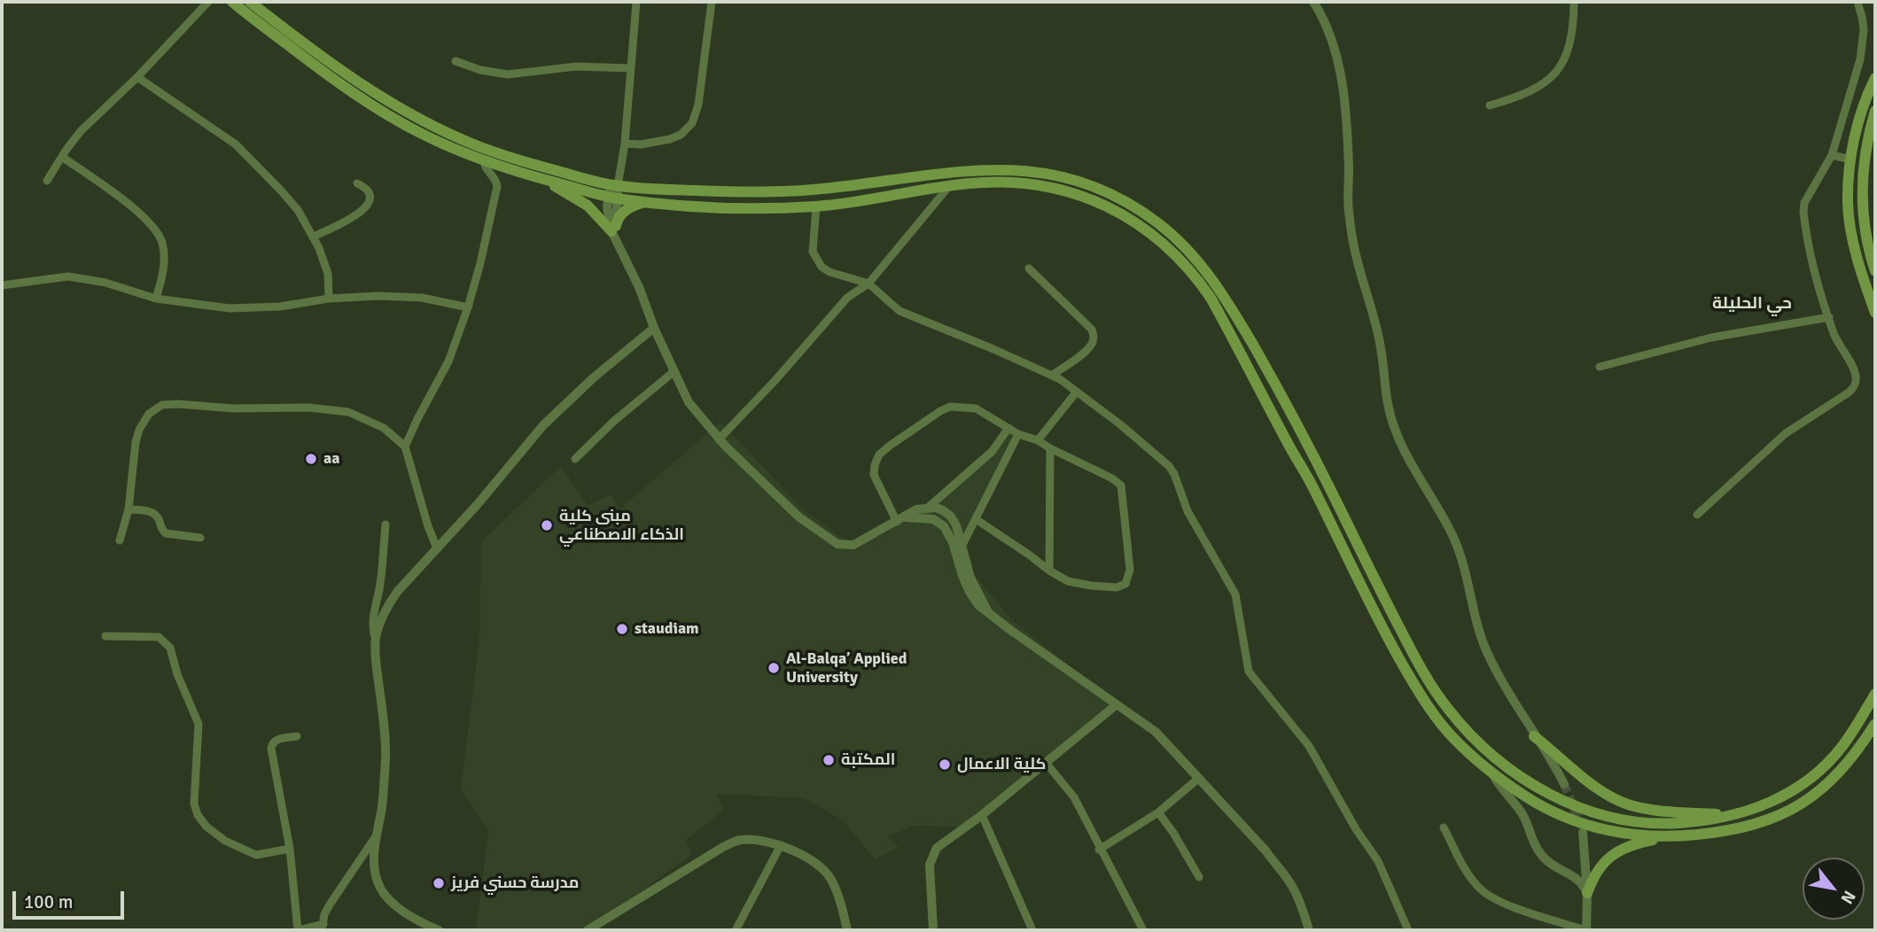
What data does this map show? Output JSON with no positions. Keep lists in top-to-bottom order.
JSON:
{
  "districts": ["حي الحليلة"],
  "places": [
    "aa",
    "مبنى كلية الذكاء الاصطناعي",
    "staudiam",
    "Al-Balqaʼ Applied University",
    "المكتبة",
    "كلية الاعمال",
    "مدرسة حسني فريز"
  ],
  "scale_bar": "100 m",
  "north": "bottom right"
}
